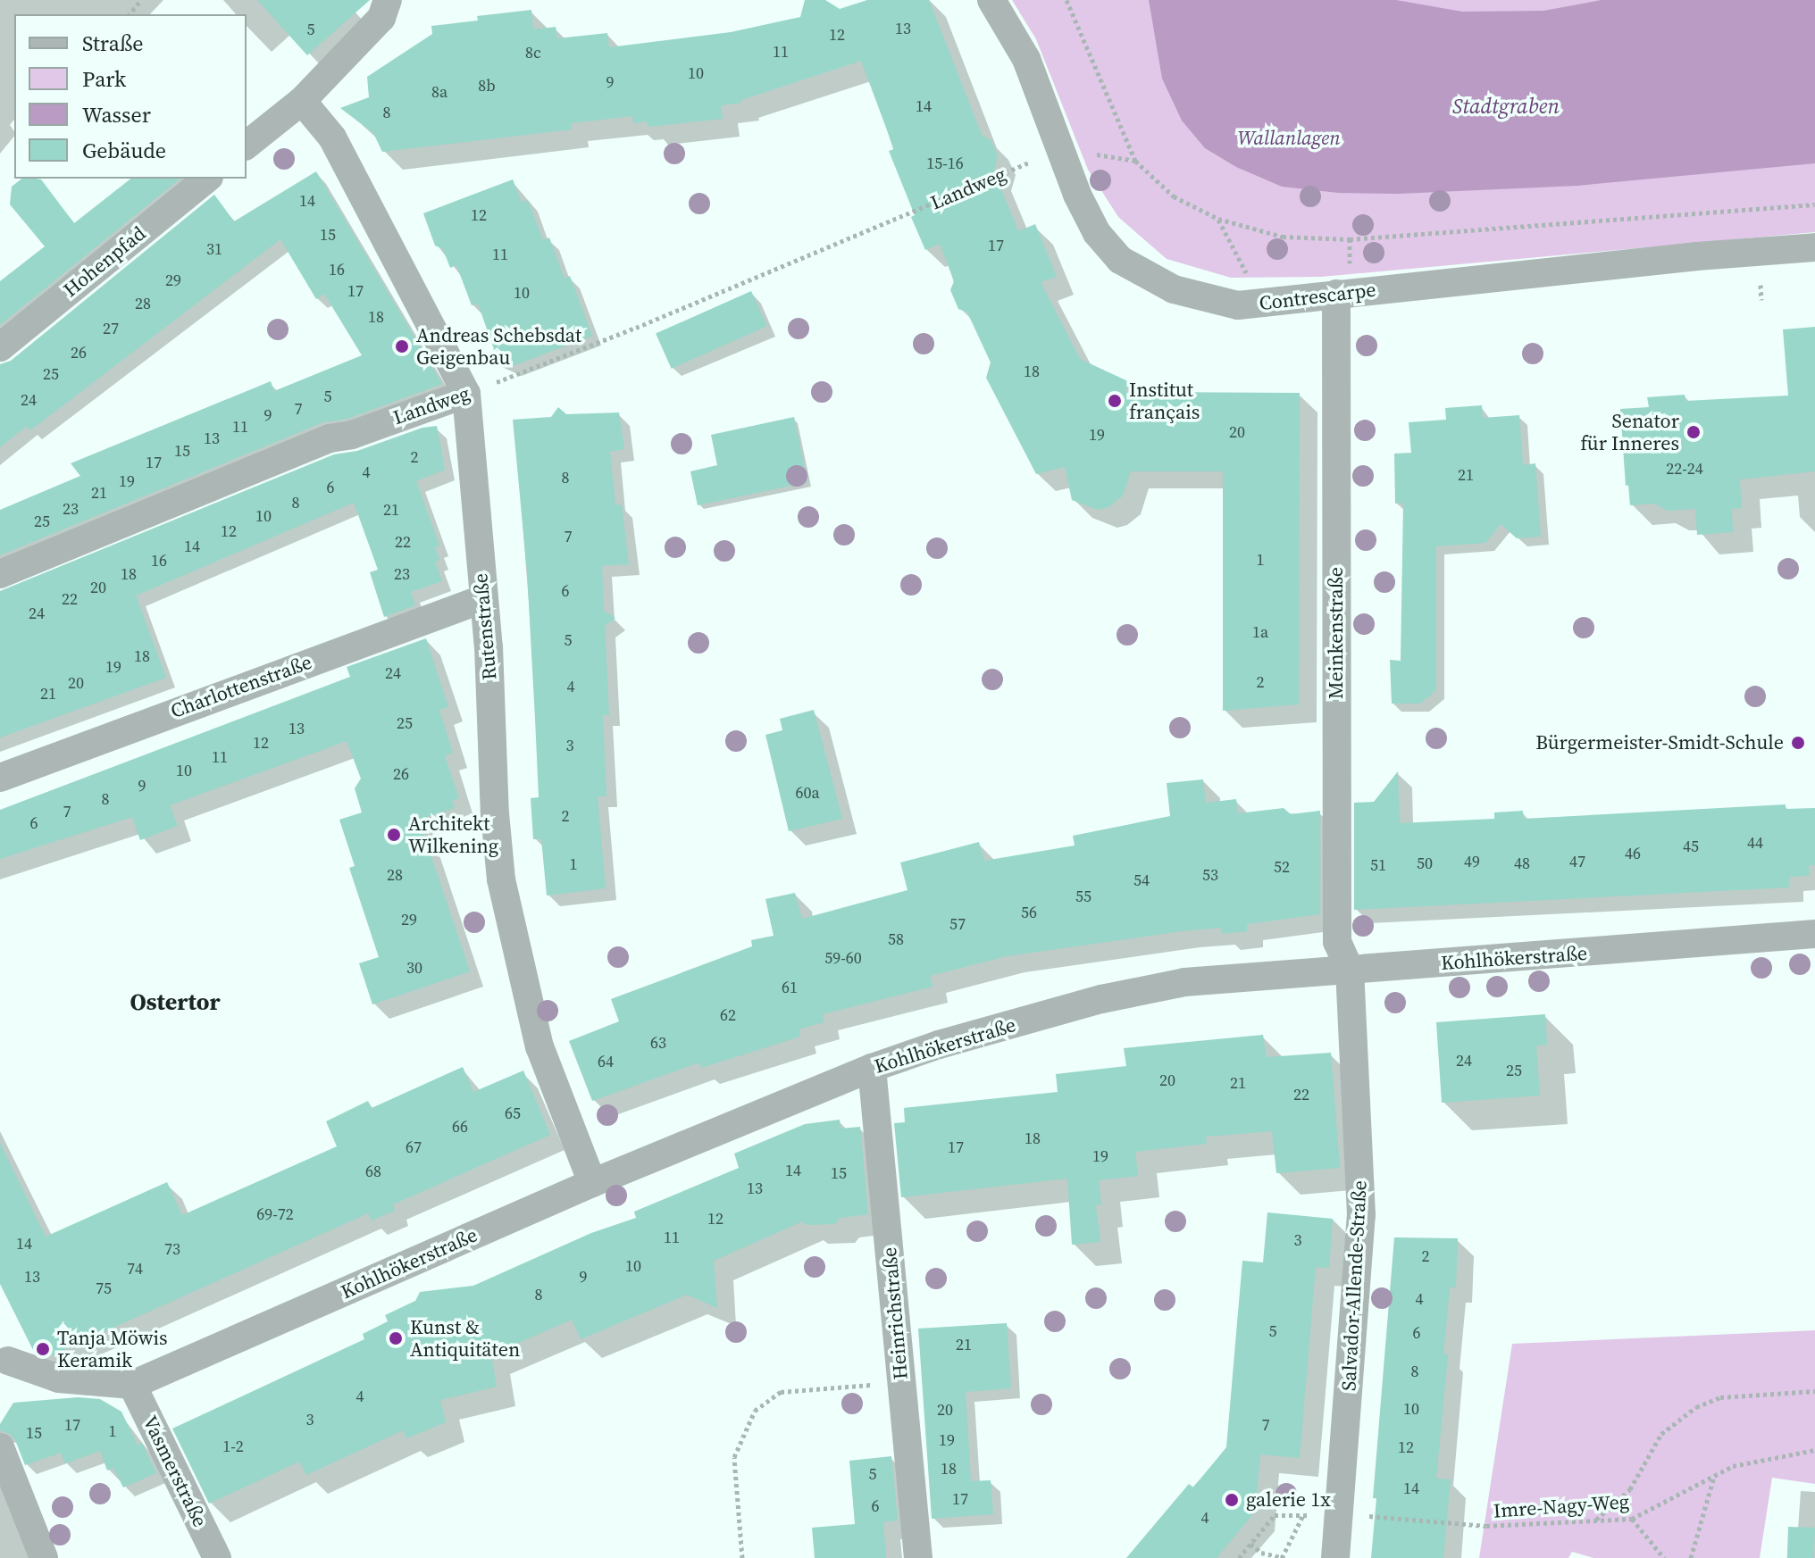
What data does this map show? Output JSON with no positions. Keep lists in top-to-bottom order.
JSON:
{
  "streets": {
    "street": [
      "Landweg",
      "Hohenpfad",
      "Contrescarpe",
      "Rutenstraße",
      "Meinkenstraße",
      "Charlottenstraße",
      "Kohlhökerstraße",
      "Salvador-Allende-Straße",
      "Heinrichstraße",
      "Vasmerstraße"
    ],
    "path": ["Imre-Nagy-Weg"]
  },
  "crossings": [
    ["Landweg", "Contrescarpe"],
    ["Landweg", "Rutenstraße"],
    ["Contrescarpe", "Meinkenstraße"],
    ["Rutenstraße", "Charlottenstraße"],
    ["Rutenstraße", "Kohlhökerstraße"],
    ["Meinkenstraße", "Kohlhökerstraße"],
    ["Meinkenstraße", "Salvador-Allende-Straße"],
    ["Kohlhökerstraße", "Salvador-Allende-Straße"],
    ["Kohlhökerstraße", "Heinrichstraße"],
    ["Kohlhökerstraße", "Vasmerstraße"],
    ["Salvador-Allende-Straße", "Imre-Nagy-Weg"]
  ],
  "districts": ["Ostertor"],
  "water": ["Stadtgraben"],
  "parks": ["Wallanlagen"],
  "places": [
    "Andreas Schebsdat Geigenbau",
    "Institut français",
    "Senator für Inneres",
    "Bürgermeister-Smidt-Schule",
    "Architekt Wilkening",
    "Kunst & Antiquitäten",
    "Tanja Möwis Keramik",
    "galerie 1x"
  ],
  "house_numbers": [
    "13",
    "5",
    "12",
    "11",
    "8c",
    "10",
    "9",
    "8b",
    "8a",
    "14",
    "8",
    "15-16",
    "14",
    "12",
    "15",
    "17",
    "31",
    "11",
    "16",
    "29",
    "17",
    "10",
    "28",
    "18",
    "27",
    "26",
    "18",
    "25",
    "5",
    "24",
    "7",
    "9",
    "11",
    "20",
    "19",
    "13",
    "15",
    "2",
    "17",
    "22-24",
    "4",
    "21",
    "8",
    "19",
    "6",
    "21",
    "8",
    "23",
    "21",
    "10",
    "25",
    "12",
    "7",
    "22",
    "14",
    "1",
    "16",
    "18",
    "23",
    "20",
    "6",
    "22",
    "24",
    "1a",
    "5",
    "18",
    "19",
    "24",
    "2",
    "20",
    "4",
    "21",
    "25",
    "13",
    "12",
    "3",
    "11",
    "10",
    "26",
    "9",
    "60a",
    "8",
    "7",
    "2",
    "6",
    "44",
    "45",
    "46",
    "49",
    "47",
    "50",
    "48",
    "1",
    "51",
    "52",
    "28",
    "53",
    "54",
    "55",
    "56",
    "29",
    "57",
    "58",
    "59-60",
    "30",
    "61",
    "62",
    "63",
    "24",
    "64",
    "25",
    "20",
    "21",
    "22",
    "65",
    "66",
    "18",
    "67",
    "17",
    "19",
    "14",
    "68",
    "15",
    "13",
    "69-72",
    "12",
    "11",
    "3",
    "14",
    "73",
    "2",
    "10",
    "74",
    "13",
    "9",
    "75",
    "8",
    "4",
    "5",
    "6",
    "21",
    "8",
    "4",
    "10",
    "20",
    "3",
    "17",
    "7",
    "1",
    "15",
    "19",
    "1-2",
    "12",
    "18",
    "5",
    "14",
    "17",
    "6",
    "4"
  ],
  "legend": [
    "Straße",
    "Park",
    "Wasser",
    "Gebäude"
  ]
}
